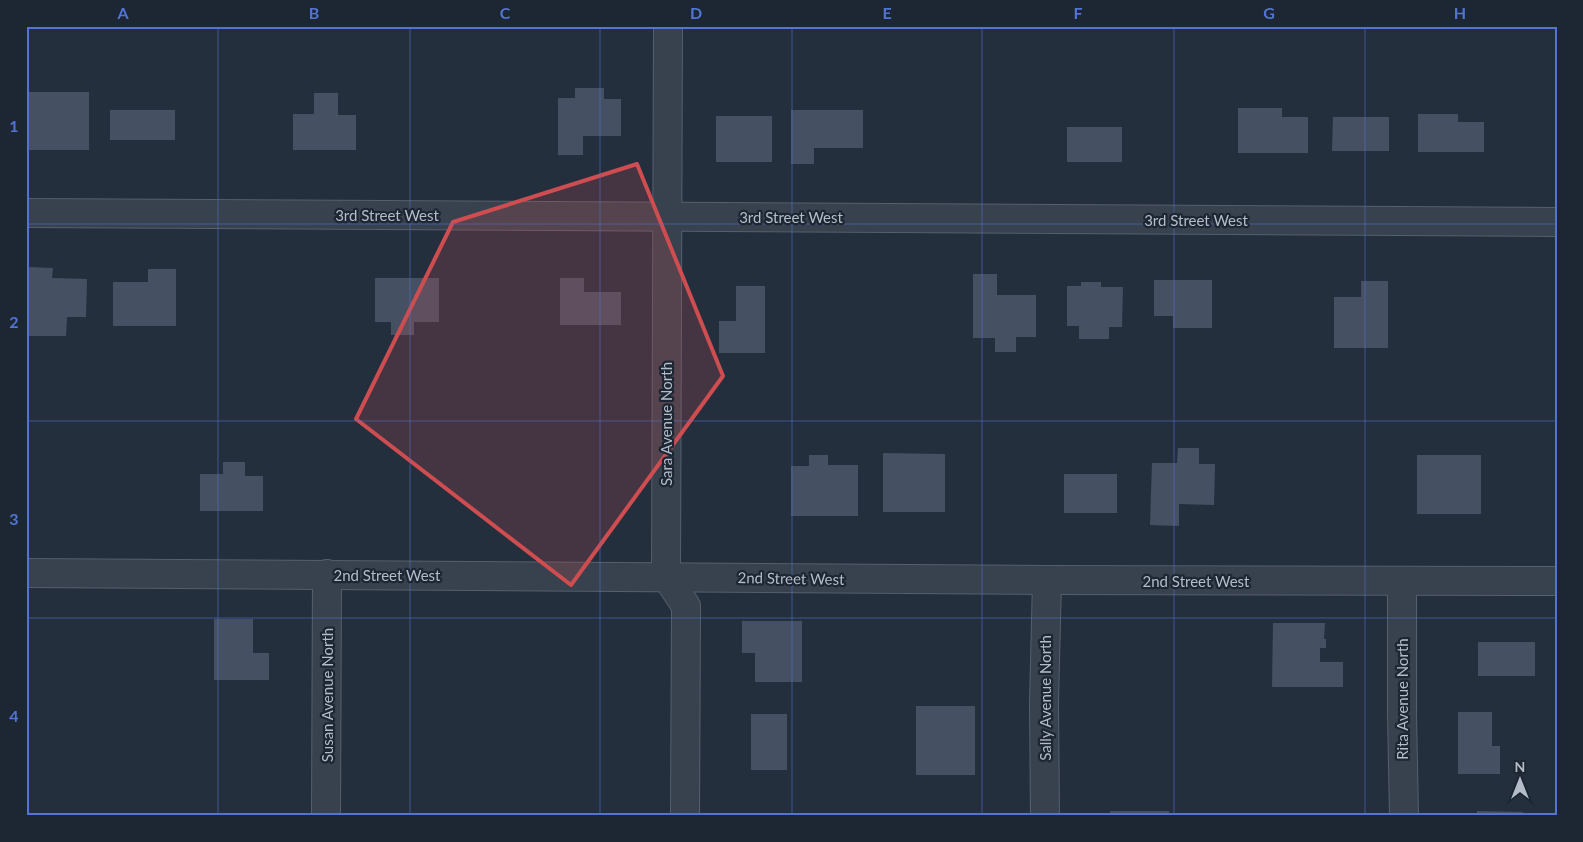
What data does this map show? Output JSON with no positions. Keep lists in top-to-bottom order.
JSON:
{
  "streets": {
    "street": [
      "3rd Street West",
      "Sara Avenue North",
      "2nd Street West",
      "Susan Avenue North",
      "Sally Avenue North",
      "Rita Avenue North"
    ]
  },
  "crossings": [
    ["3rd Street West", "Sara Avenue North"],
    ["Sara Avenue North", "2nd Street West"],
    ["2nd Street West", "Susan Avenue North"],
    ["2nd Street West", "Sally Avenue North"],
    ["2nd Street West", "Rita Avenue North"]
  ],
  "north": "top",
  "grid": {
    "columns": [
      "A",
      "B",
      "C",
      "D",
      "E",
      "F",
      "G",
      "H"
    ],
    "rows": [
      "1",
      "2",
      "3",
      "4"
    ]
  }
}
